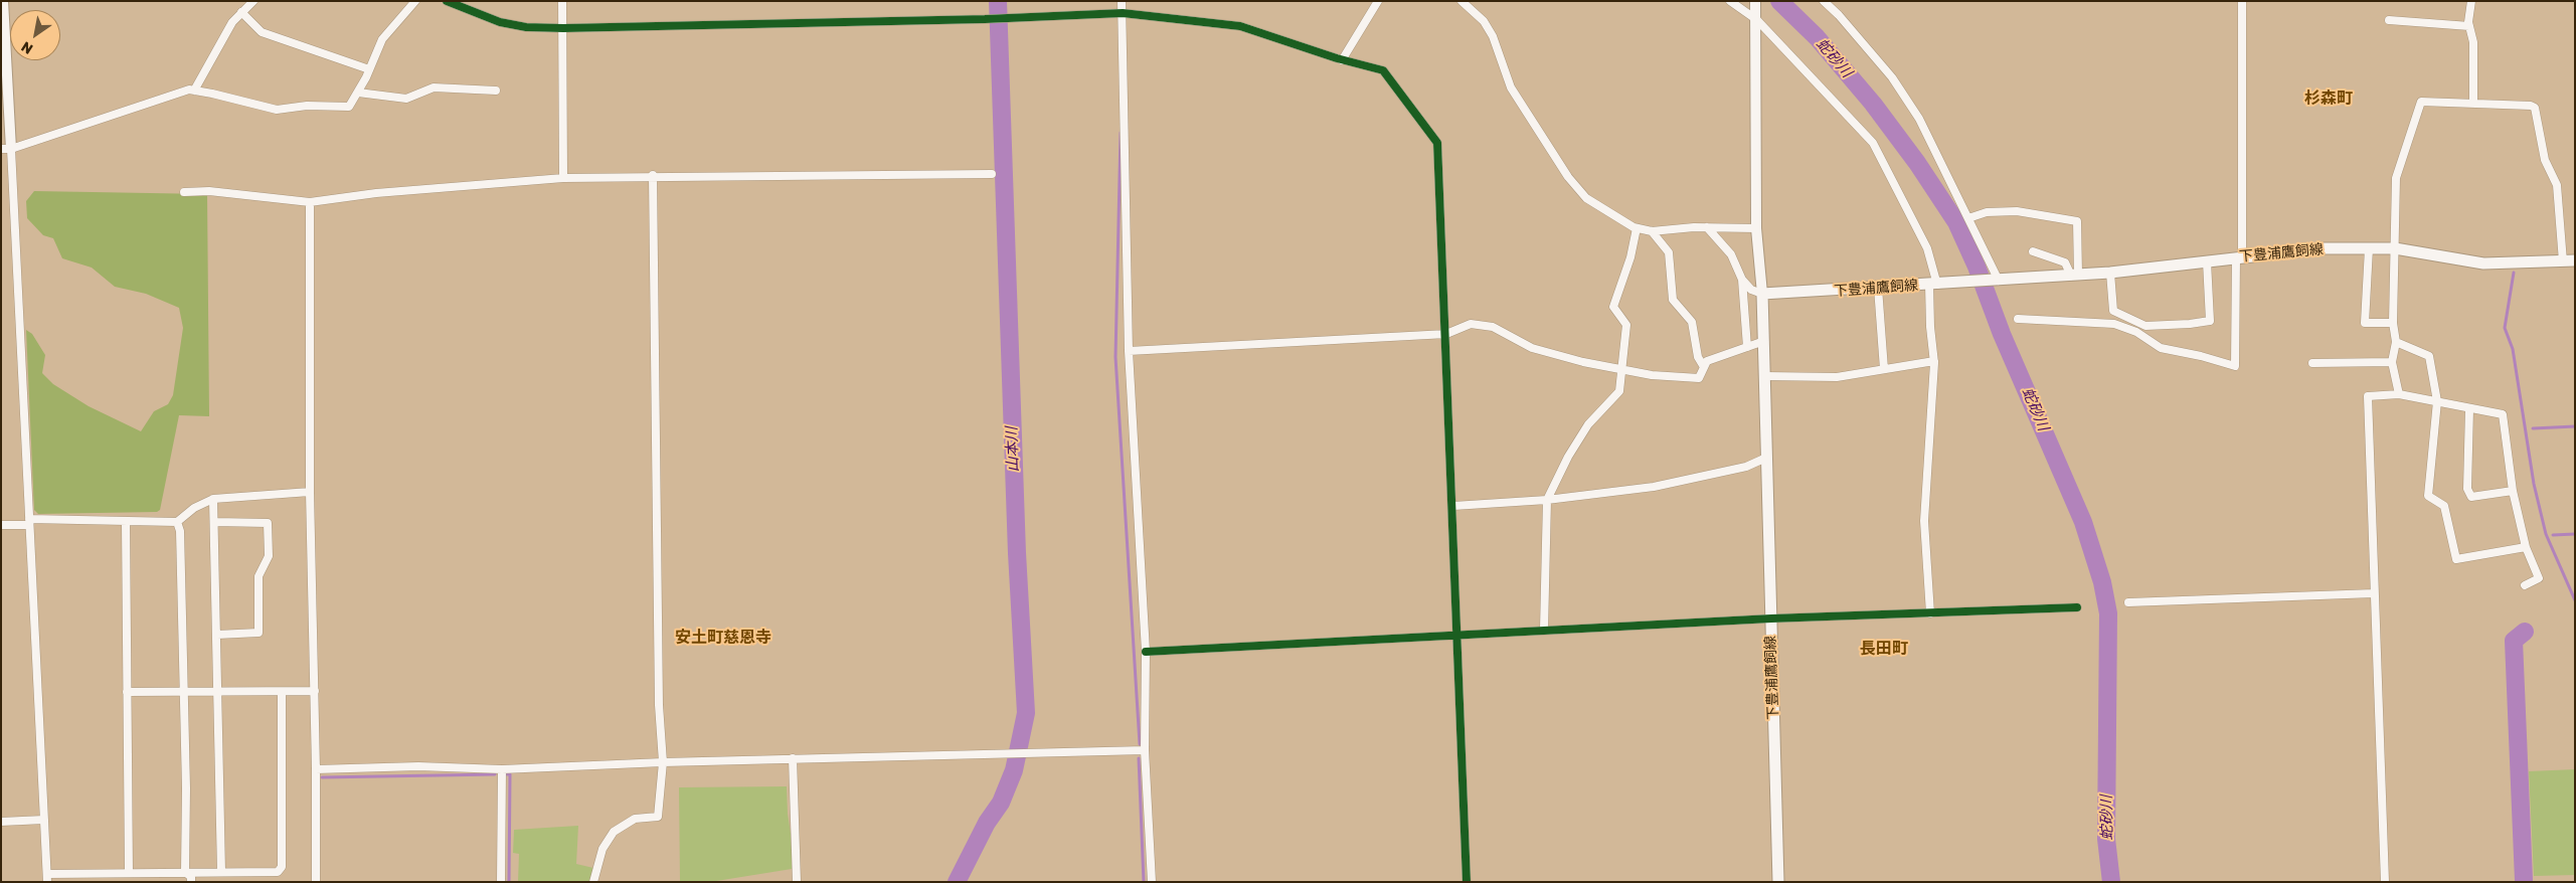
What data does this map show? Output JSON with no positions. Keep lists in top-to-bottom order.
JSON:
{
  "streets": {
    "main road": ["下豊浦鷹飼線"]
  },
  "districts": ["杉森町", "安土町慈恩寺", "長田町"],
  "water": ["蛇砂川", "山本川"],
  "north": "bottom left"
}
